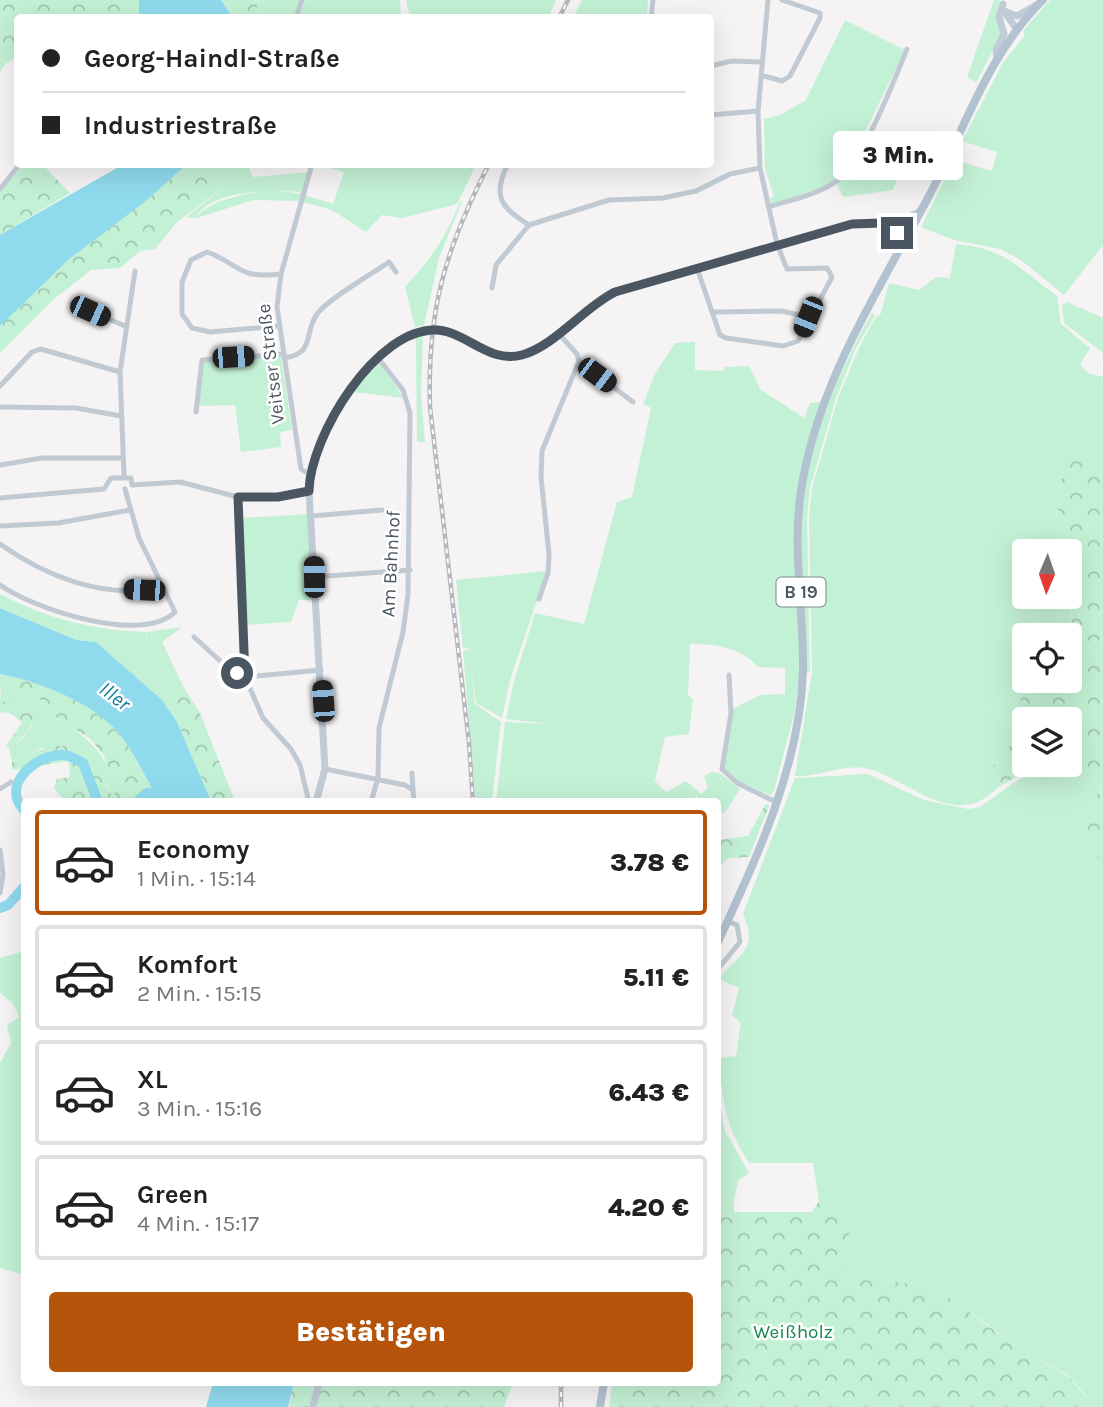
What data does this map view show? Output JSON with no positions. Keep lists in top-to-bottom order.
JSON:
{
  "streets": {
    "main road": ["B 19"],
    "street": ["Veitser Straße", "Am Bahnhof"]
  },
  "water": ["Iller"],
  "parks": ["Weißholz"],
  "north": "bottom",
  "page": {
    "banner": ["Georg-Haindl-Straße", "Industriestraße"],
    "bubble": "3 Min.",
    "list": [
      {
        "name": "Economy",
        "note": "1 Min. · 15:14",
        "value": "3.78 €"
      },
      {
        "name": "Komfort",
        "note": "2 Min. · 15:15",
        "value": "5.11 €"
      },
      {
        "name": "XL",
        "note": "3 Min. · 15:16",
        "value": "6.43 €"
      },
      {
        "name": "Green",
        "note": "4 Min. · 15:17",
        "value": "4.20 €"
      }
    ],
    "buttons": "Bestätigen"
  }
}
